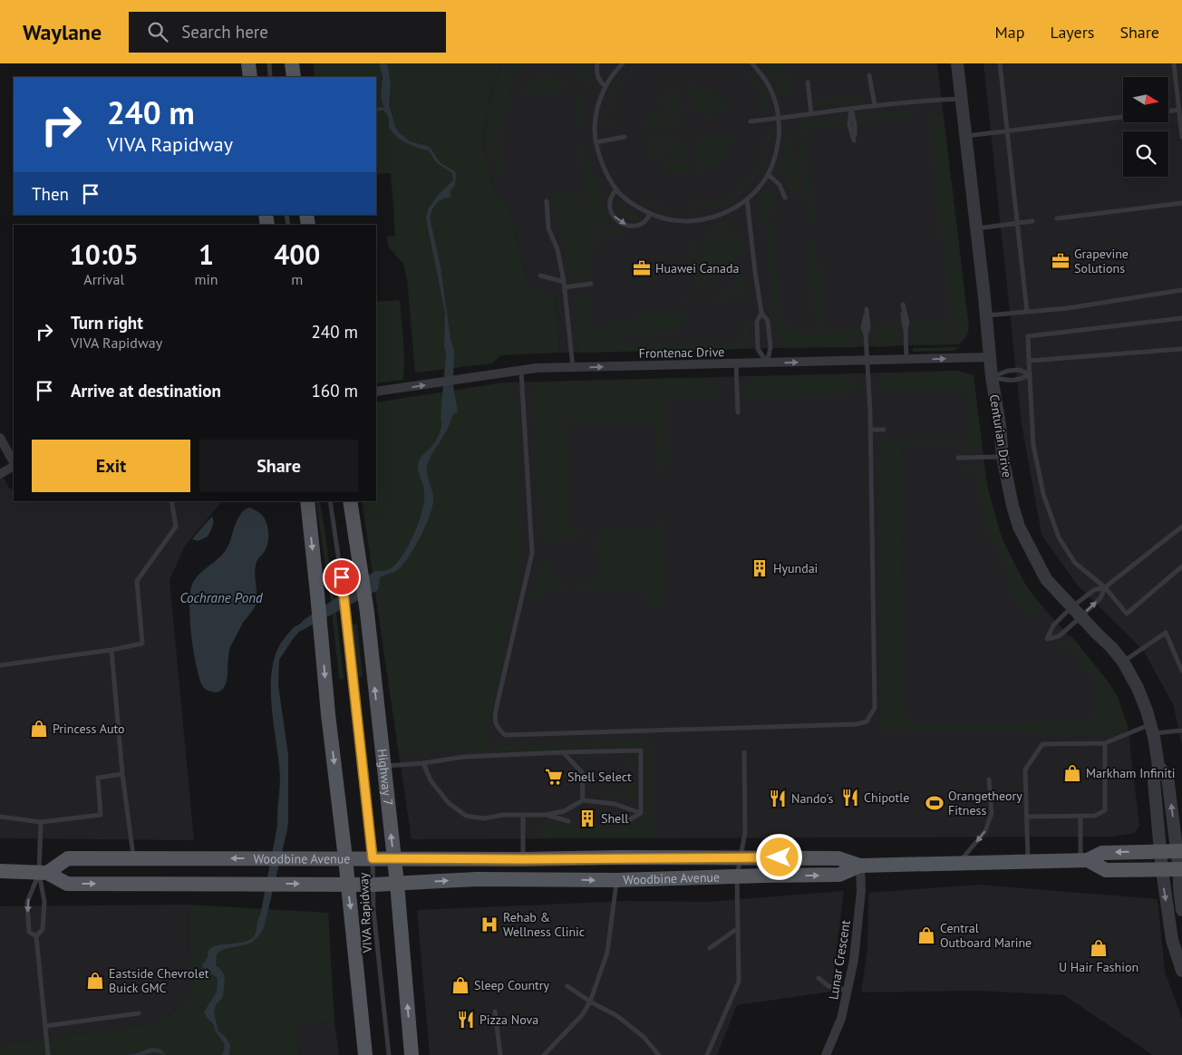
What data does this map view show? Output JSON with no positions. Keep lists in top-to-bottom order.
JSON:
{
  "streets": {
    "main road": ["Highway 7", "Woodbine Avenue"],
    "street": ["Frontenac Drive", "Centurian Drive", "Lunar Crescent"],
    "lane": ["VIVA Rapidway"]
  },
  "crossings": [
    ["Frontenac Drive", "Centurian Drive"],
    ["Centurian Drive", "Woodbine Avenue"],
    ["Highway 7", "Woodbine Avenue"],
    ["Woodbine Avenue", "VIVA Rapidway"],
    ["Woodbine Avenue", "Lunar Crescent"]
  ],
  "one_way": ["Frontenac Drive"],
  "water": ["Cochrane Pond"],
  "places": {
    "office": ["Grapevine Solutions", "Huawei Canada"],
    "building": ["Hyundai", "Shell"],
    "shop": [
      "Princess Auto",
      "Markham Infiniti",
      "Central Outboard Marine",
      "U Hair Fashion",
      "Eastside Chevrolet Buick GMC",
      "Sleep Country"
    ],
    "supermarket": ["Shell Select"],
    "restaurant": ["Chipotle", "Nando's", "Pizza Nova"],
    "sports": ["Orangetheory Fitness"],
    "hospital": ["Rehab & Wellness Clinic"]
  },
  "north": "right",
  "page": {
    "header": "Waylane",
    "search": "Search here",
    "nav": ["Map", "Layers", "Share"],
    "turn": ["240 m", "VIVA Rapidway"],
    "then": "Then",
    "eta": [
      "10:05",
      "Arrival",
      "1",
      "min",
      "400",
      "m"
    ],
    "list": [
      {
        "name": "Turn right",
        "note": "VIVA Rapidway",
        "value": "240 m"
      },
      {
        "name": "Arrive at destination",
        "value": "160 m"
      }
    ],
    "buttons": ["Exit", "Share"]
  }
}
